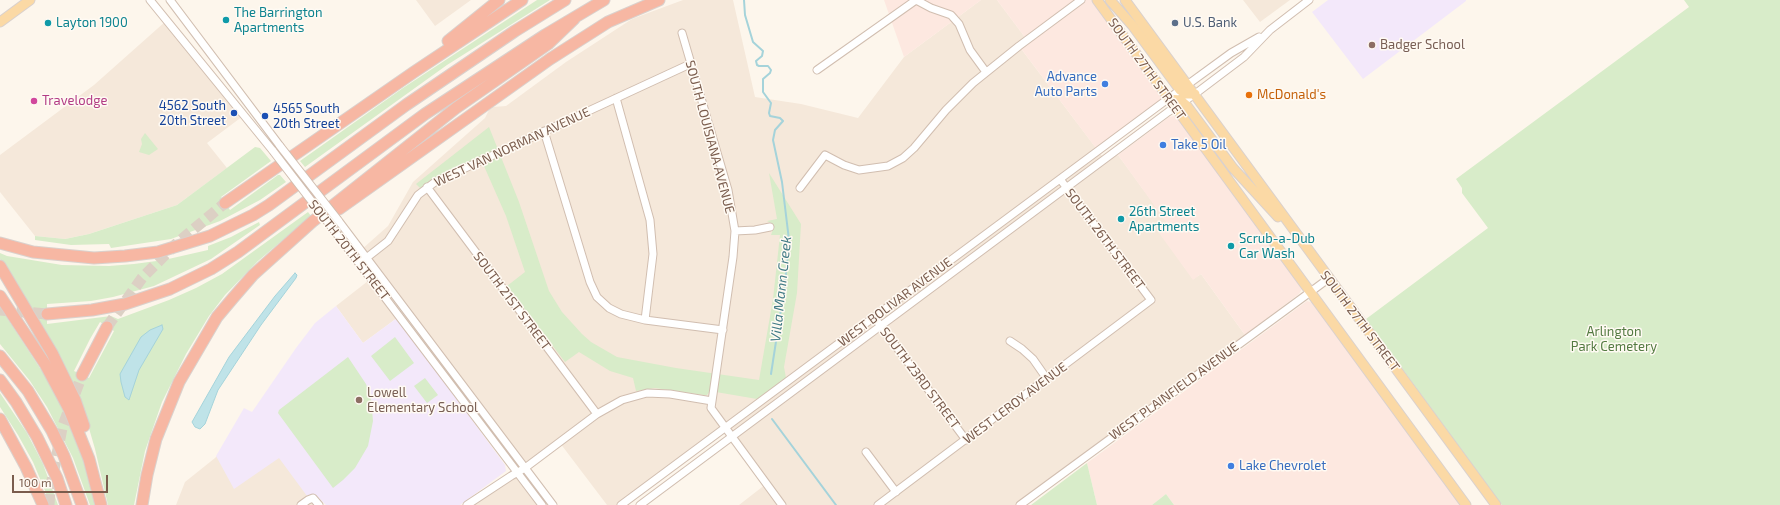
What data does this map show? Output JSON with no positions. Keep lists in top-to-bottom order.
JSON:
{
  "streets": {
    "main road": ["SOUTH 27TH STREET"],
    "street": [
      "SOUTH LOUISIANA AVENUE",
      "WEST VAN NORMAN AVENUE",
      "SOUTH 26TH STREET",
      "SOUTH 20TH STREET",
      "SOUTH 21ST STREET",
      "WEST BOLIVAR AVENUE",
      "SOUTH 23RD STREET",
      "WEST PLAINFIELD AVENUE",
      "WEST LEROY AVENUE"
    ]
  },
  "crossings": [
    ["SOUTH 27TH STREET", "WEST BOLIVAR AVENUE"],
    ["SOUTH 27TH STREET", "WEST PLAINFIELD AVENUE"],
    ["SOUTH LOUISIANA AVENUE", "WEST VAN NORMAN AVENUE"],
    ["WEST VAN NORMAN AVENUE", "SOUTH 20TH STREET"],
    ["WEST VAN NORMAN AVENUE", "SOUTH 21ST STREET"],
    ["SOUTH 26TH STREET", "WEST BOLIVAR AVENUE"],
    ["SOUTH 26TH STREET", "WEST LEROY AVENUE"],
    ["WEST BOLIVAR AVENUE", "SOUTH 23RD STREET"],
    ["SOUTH 23RD STREET", "WEST LEROY AVENUE"]
  ],
  "water": ["Villa Mann Creek"],
  "parks": ["Arlington Park Cemetery"],
  "places": [
    "The Barrington Apartments",
    "Layton 1900",
    "U.S. Bank",
    "Badger School",
    "Advance Auto Parts",
    "McDonald's",
    "Travelodge",
    "4562 South 20th Street",
    "4565 South 20th Street",
    "Take 5 Oil",
    "26th Street Apartments",
    "Scrub-a-Dub Car Wash",
    "Lowell Elementary School",
    "Lake Chevrolet"
  ],
  "scale_bar": "100 m"
}
